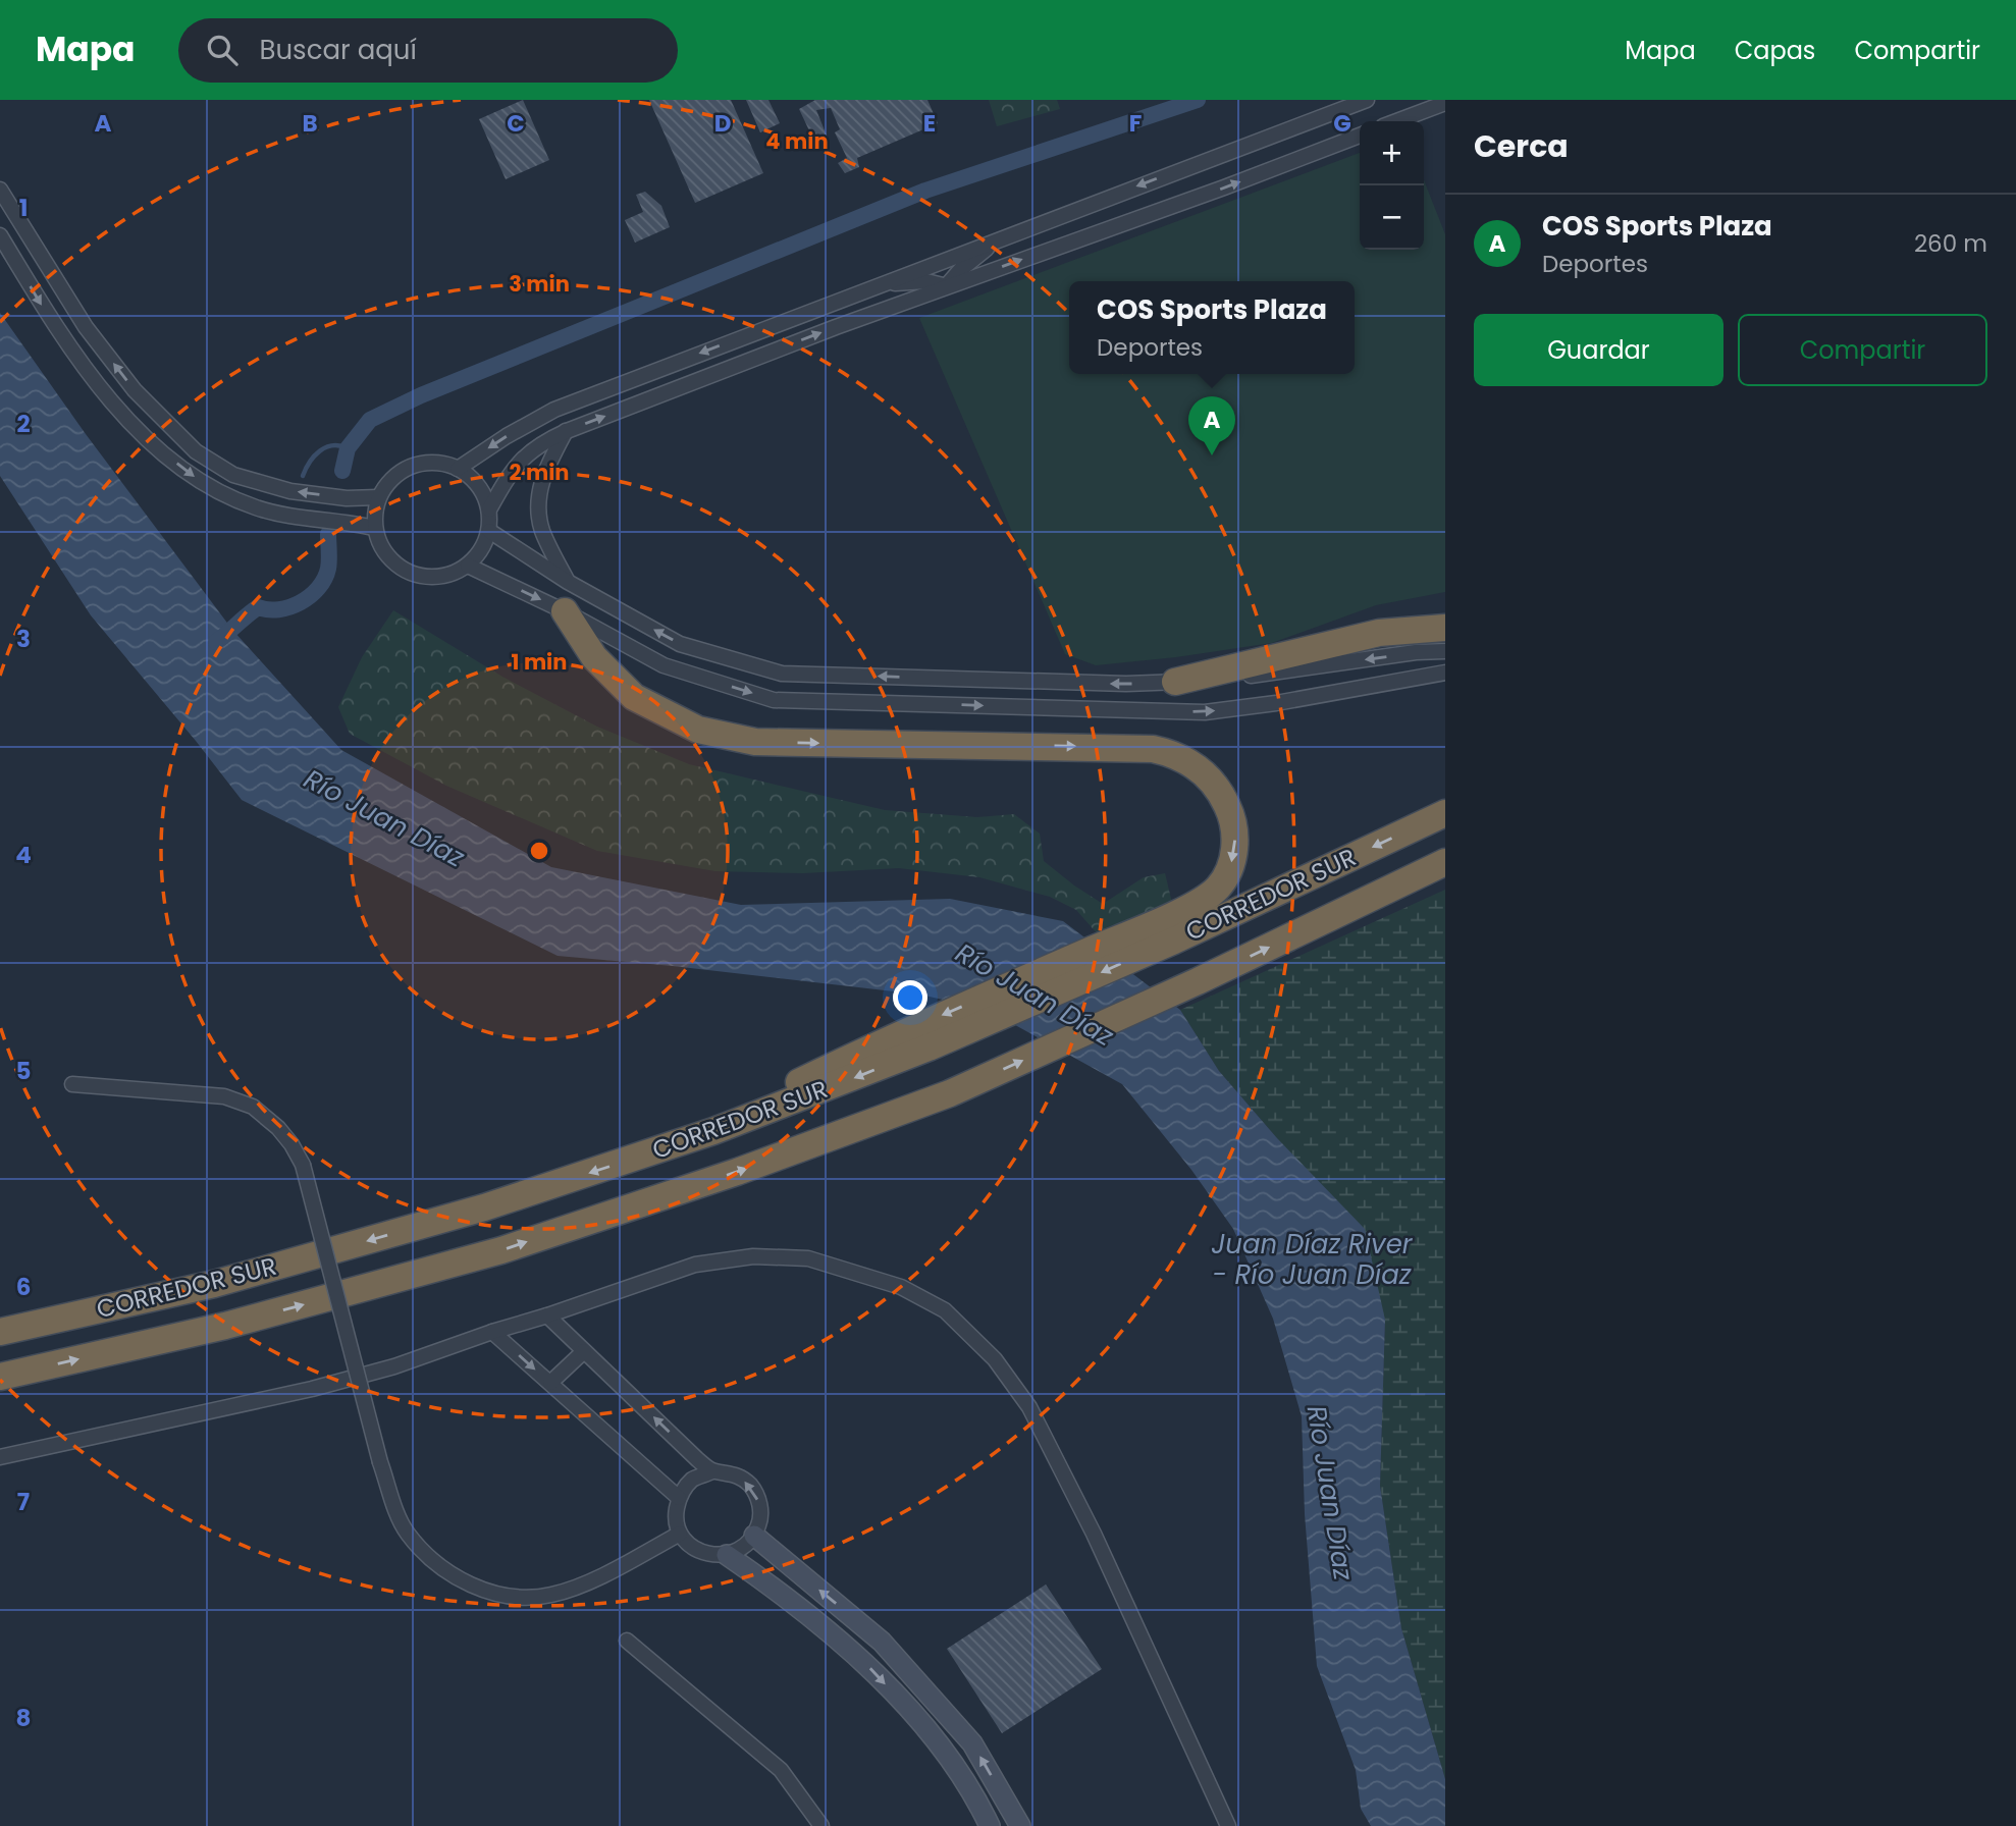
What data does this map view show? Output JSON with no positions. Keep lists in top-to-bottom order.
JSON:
{
  "streets": {
    "highway": ["CORREDOR SUR"]
  },
  "water": ["Río Juan Díaz", "Juan Díaz River - Río Juan Díaz"],
  "page": {
    "header": "Mapa",
    "search": "Buscar aquí",
    "nav": ["Mapa", "Capas", "Compartir"],
    "heading": "Cerca",
    "map_buttons": ["+", "−"],
    "list": [
      {
        "mark": "A",
        "name": "COS Sports Plaza",
        "note": "Deportes",
        "value": "260 m"
      }
    ],
    "popup": ["COS Sports Plaza", "Deportes"],
    "buttons": ["Guardar", "Compartir"],
    "pins": "A"
  },
  "grid": {
    "columns": [
      "A",
      "B",
      "C",
      "D",
      "E",
      "F",
      "G"
    ],
    "rows": [
      "1",
      "2",
      "3",
      "4",
      "5",
      "6",
      "7",
      "8"
    ]
  },
  "rings": [
    "4 min",
    "3 min",
    "2 min",
    "1 min"
  ]
}
